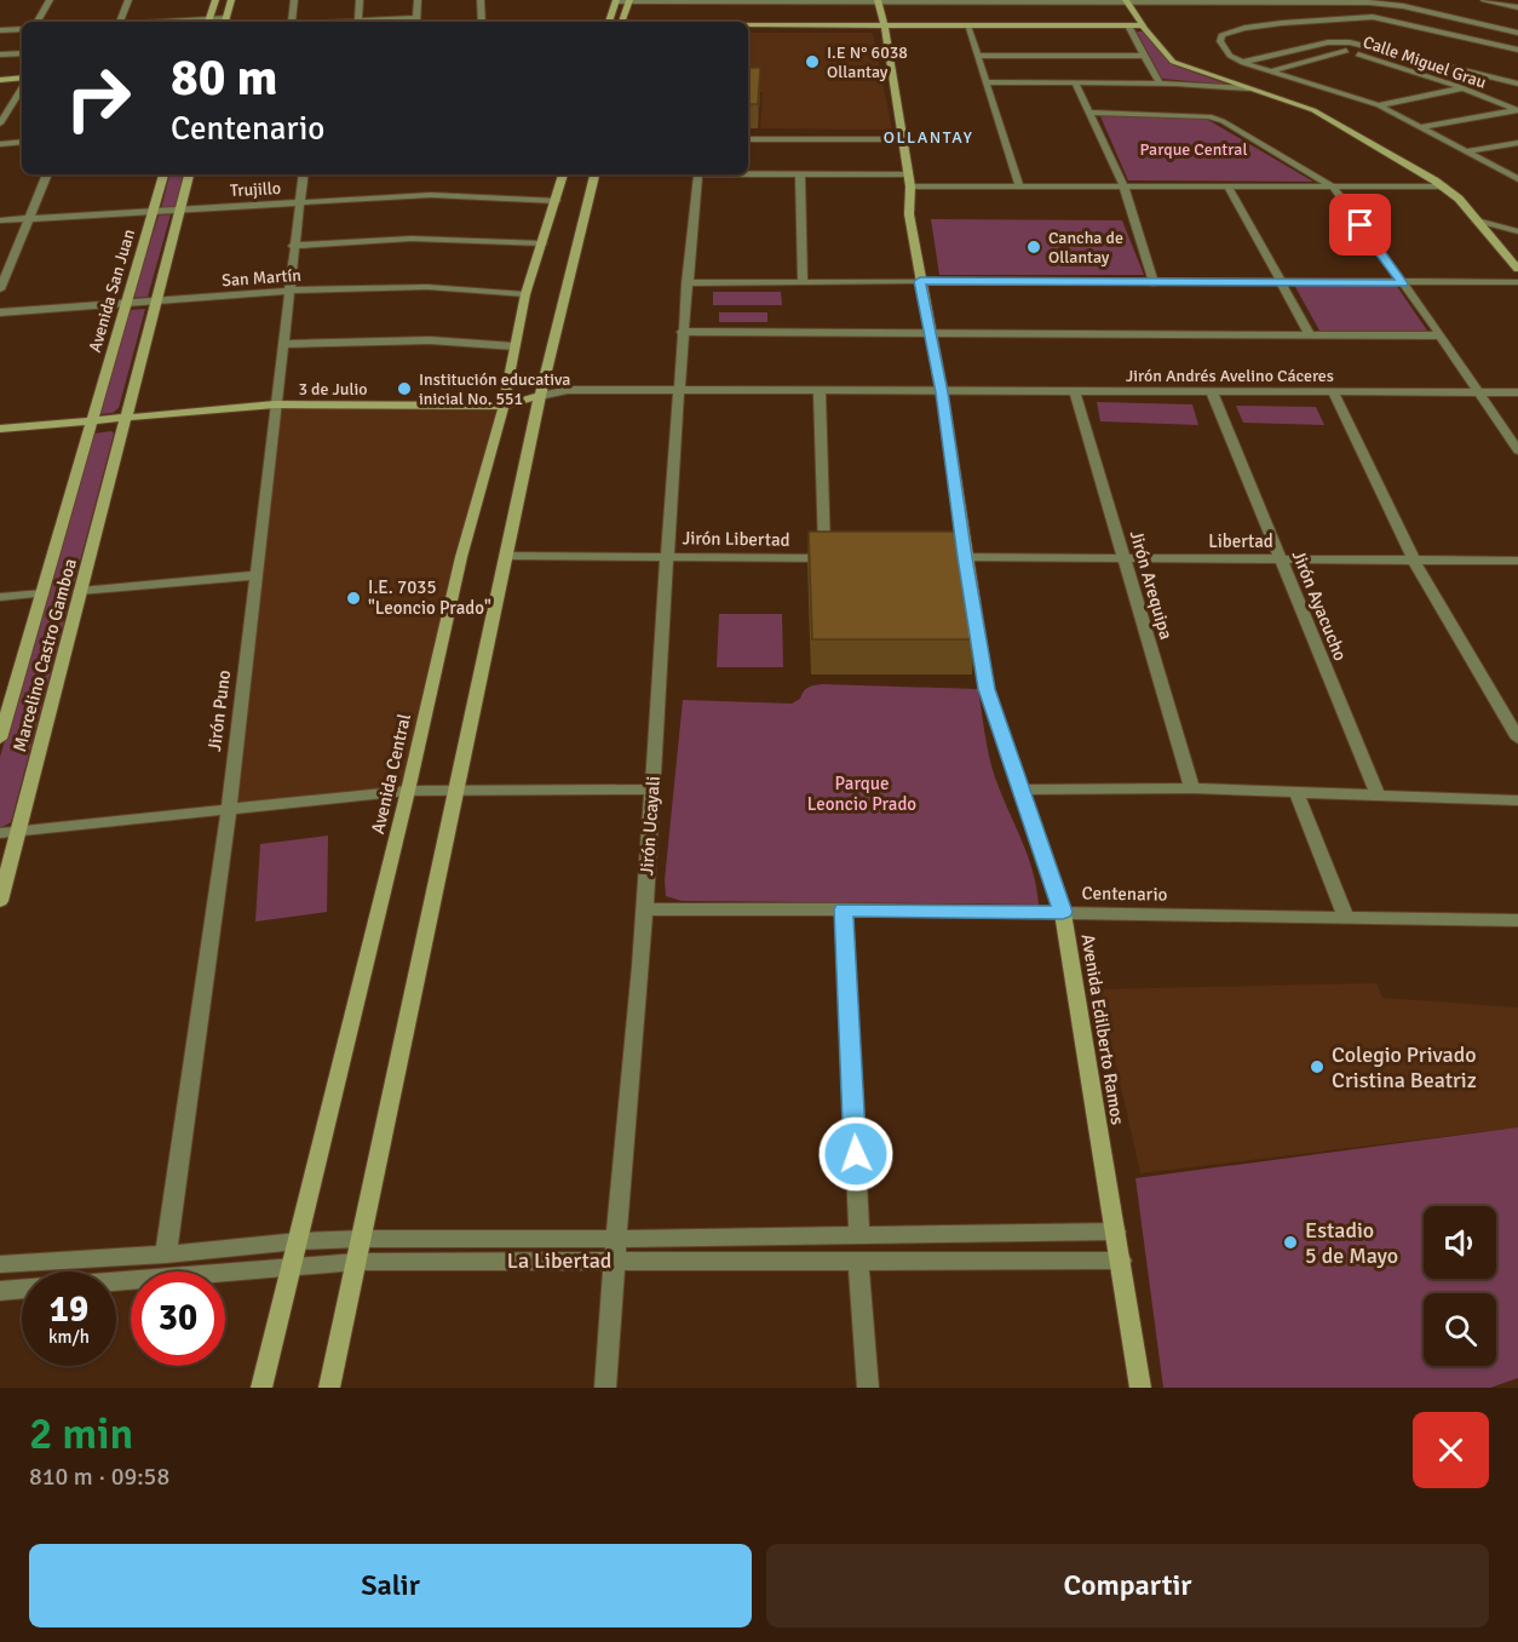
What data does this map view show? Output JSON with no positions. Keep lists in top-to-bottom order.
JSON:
{
  "streets": {
    "main road": [
      "Avenida San Juan",
      "3 de Julio",
      "Marcelino Castro Gamboa",
      "Avenida Central",
      "Avenida Edilberto Ramos"
    ],
    "street": [
      "Calle Miguel Grau",
      "Trujillo",
      "San Martín",
      "Jirón Andrés Avelino Cáceres",
      "Jirón Libertad",
      "Libertad",
      "Jirón Arequipa",
      "Jirón Ayacucho",
      "Jirón Puno",
      "Jirón Ucayali",
      "Centenario",
      "La Libertad"
    ]
  },
  "crossings": [
    ["Trujillo", "Avenida San Juan"],
    ["Trujillo", "Jirón Puno"],
    ["Trujillo", "Avenida Central"],
    ["San Martín", "Avenida San Juan"],
    ["San Martín", "Jirón Puno"],
    ["San Martín", "Avenida Central"],
    ["Avenida San Juan", "3 de Julio"],
    ["Avenida San Juan", "Marcelino Castro Gamboa"],
    ["Jirón Andrés Avelino Cáceres", "3 de Julio"],
    ["Jirón Andrés Avelino Cáceres", "Jirón Libertad"],
    ["Jirón Andrés Avelino Cáceres", "Jirón Arequipa"],
    ["Jirón Andrés Avelino Cáceres", "Jirón Ayacucho"],
    ["Jirón Andrés Avelino Cáceres", "Jirón Ucayali"],
    ["Jirón Andrés Avelino Cáceres", "Avenida Edilberto Ramos"],
    ["3 de Julio", "Marcelino Castro Gamboa"],
    ["3 de Julio", "Jirón Puno"],
    ["3 de Julio", "Avenida Central"],
    ["Jirón Libertad", "Jirón Ucayali"],
    ["Libertad", "Jirón Arequipa"],
    ["Libertad", "Jirón Ayacucho"],
    ["Libertad", "Avenida Edilberto Ramos"],
    ["Jirón Puno", "La Libertad"],
    ["Avenida Central", "La Libertad"],
    ["Jirón Ucayali", "Centenario"],
    ["Jirón Ucayali", "La Libertad"],
    ["Centenario", "Avenida Edilberto Ramos"],
    ["Avenida Edilberto Ramos", "La Libertad"]
  ],
  "districts": ["OLLANTAY"],
  "parks": ["Parque Central", "Parque Leoncio Prado"],
  "places": [
    "I.E N° 6038 Ollantay",
    "Cancha de Ollantay",
    "Institución educativa inicial No. 551",
    "I.E. 7035 \"Leoncio Prado\"",
    "Colegio Privado Cristina Beatriz",
    "Estadio 5 de Mayo"
  ],
  "page": {
    "turn": ["80 m", "Centenario"],
    "speed": "19 km/h",
    "limit": "30",
    "heading": ["2 min", "810 m · 09:58"],
    "buttons": ["Salir", "Compartir"]
  }
}
